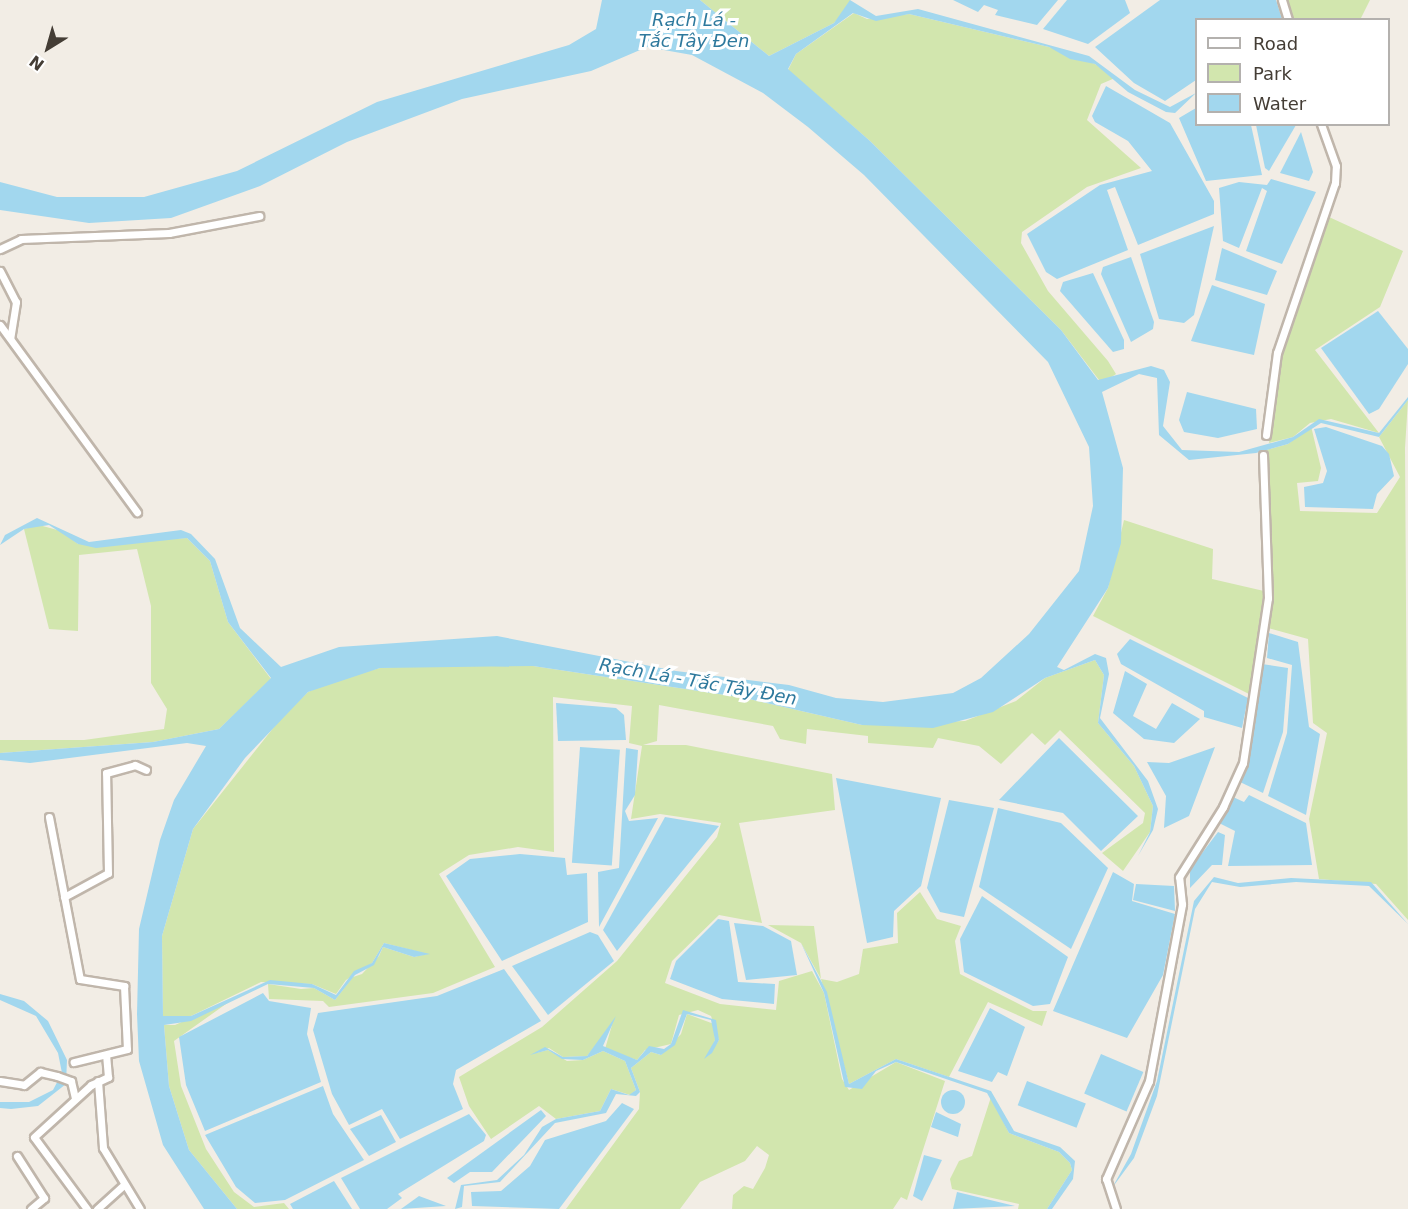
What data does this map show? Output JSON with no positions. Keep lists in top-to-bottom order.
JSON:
{
  "water": ["Rạch Lá - Tắc Tây Đen"],
  "legend": ["Road", "Park", "Water"],
  "north": "bottom left"
}
